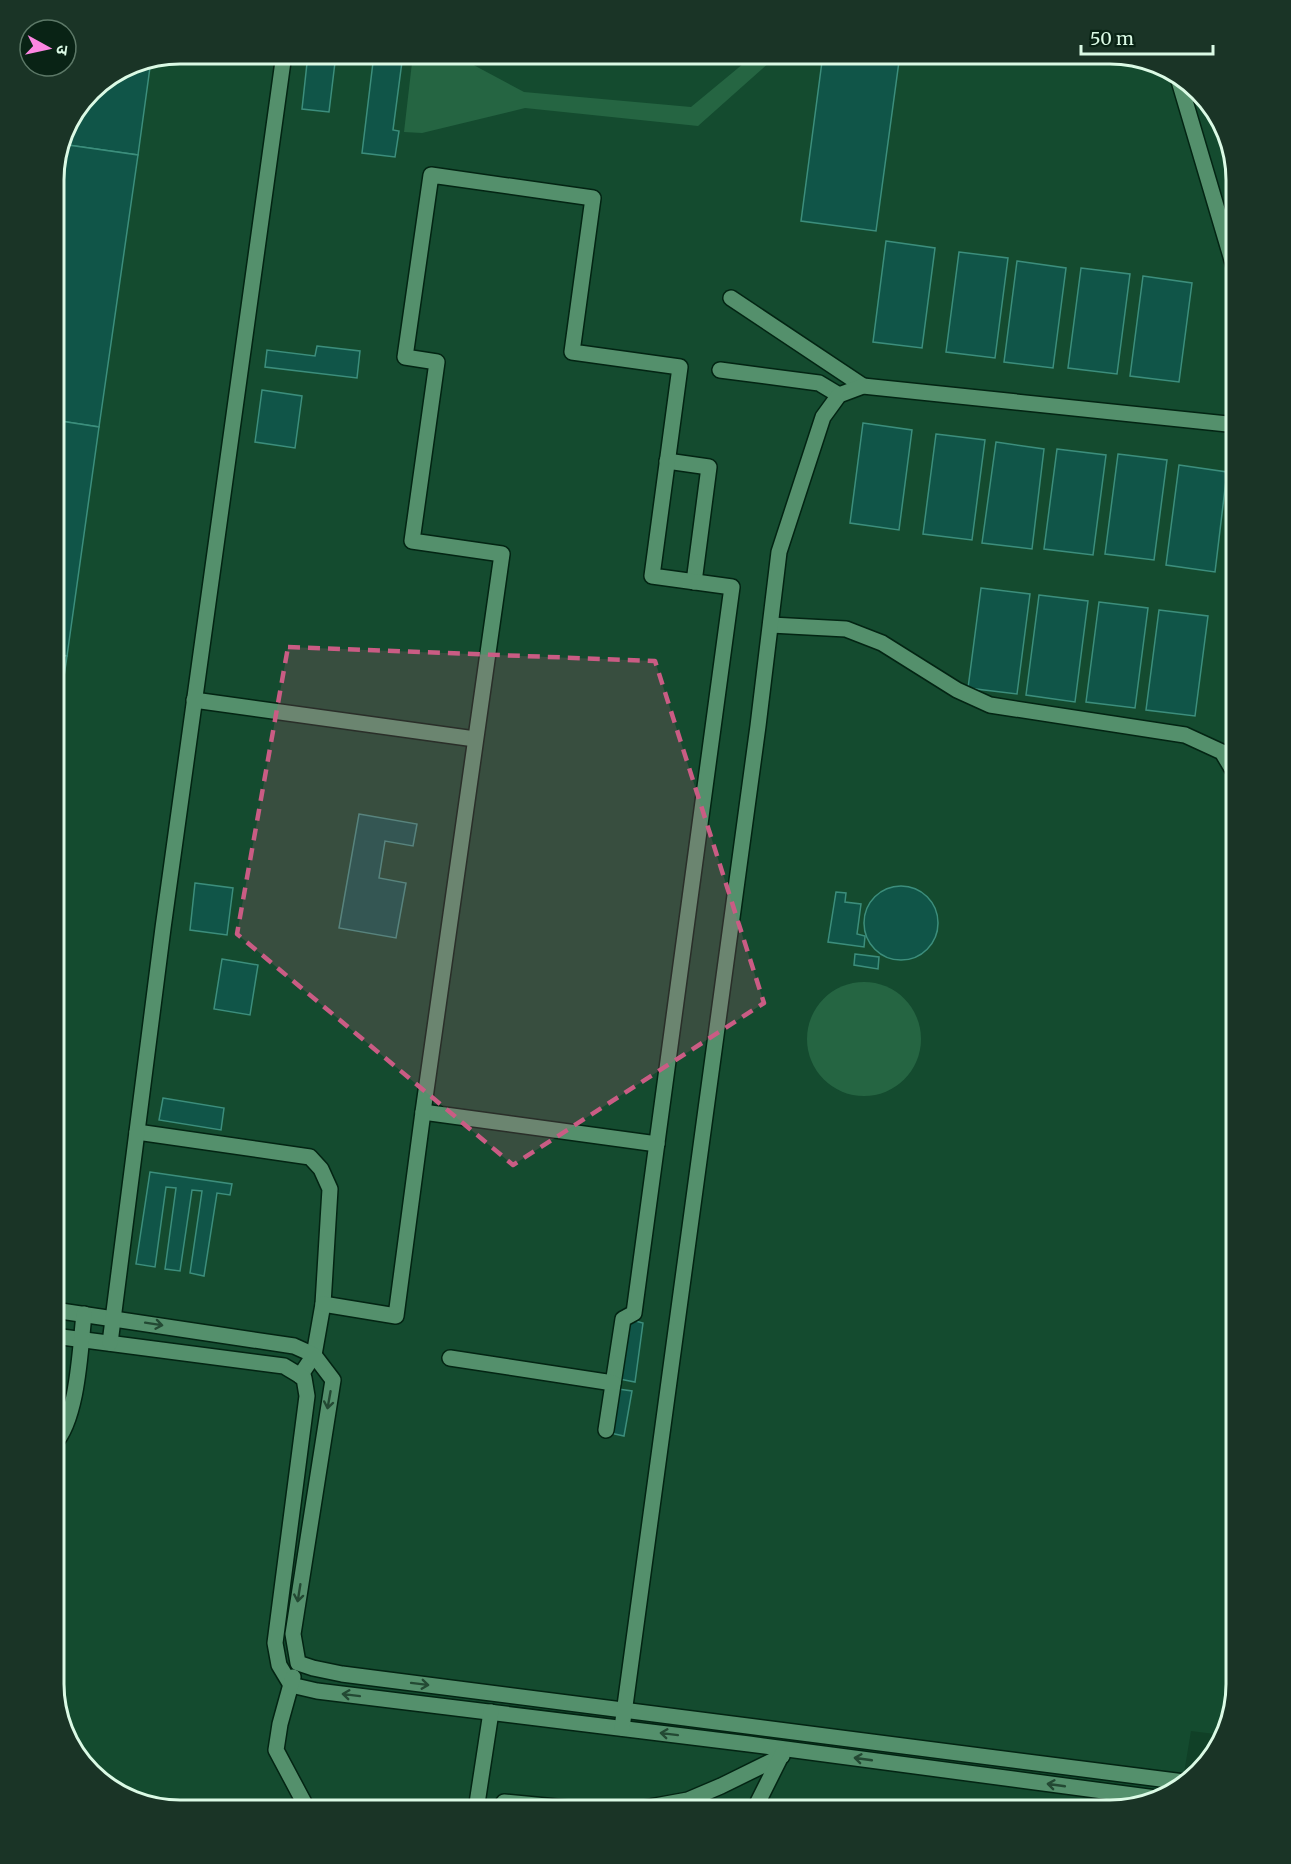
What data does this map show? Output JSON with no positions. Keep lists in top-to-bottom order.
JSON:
{
  "scale_bar": "50 m",
  "north": "right"
}
